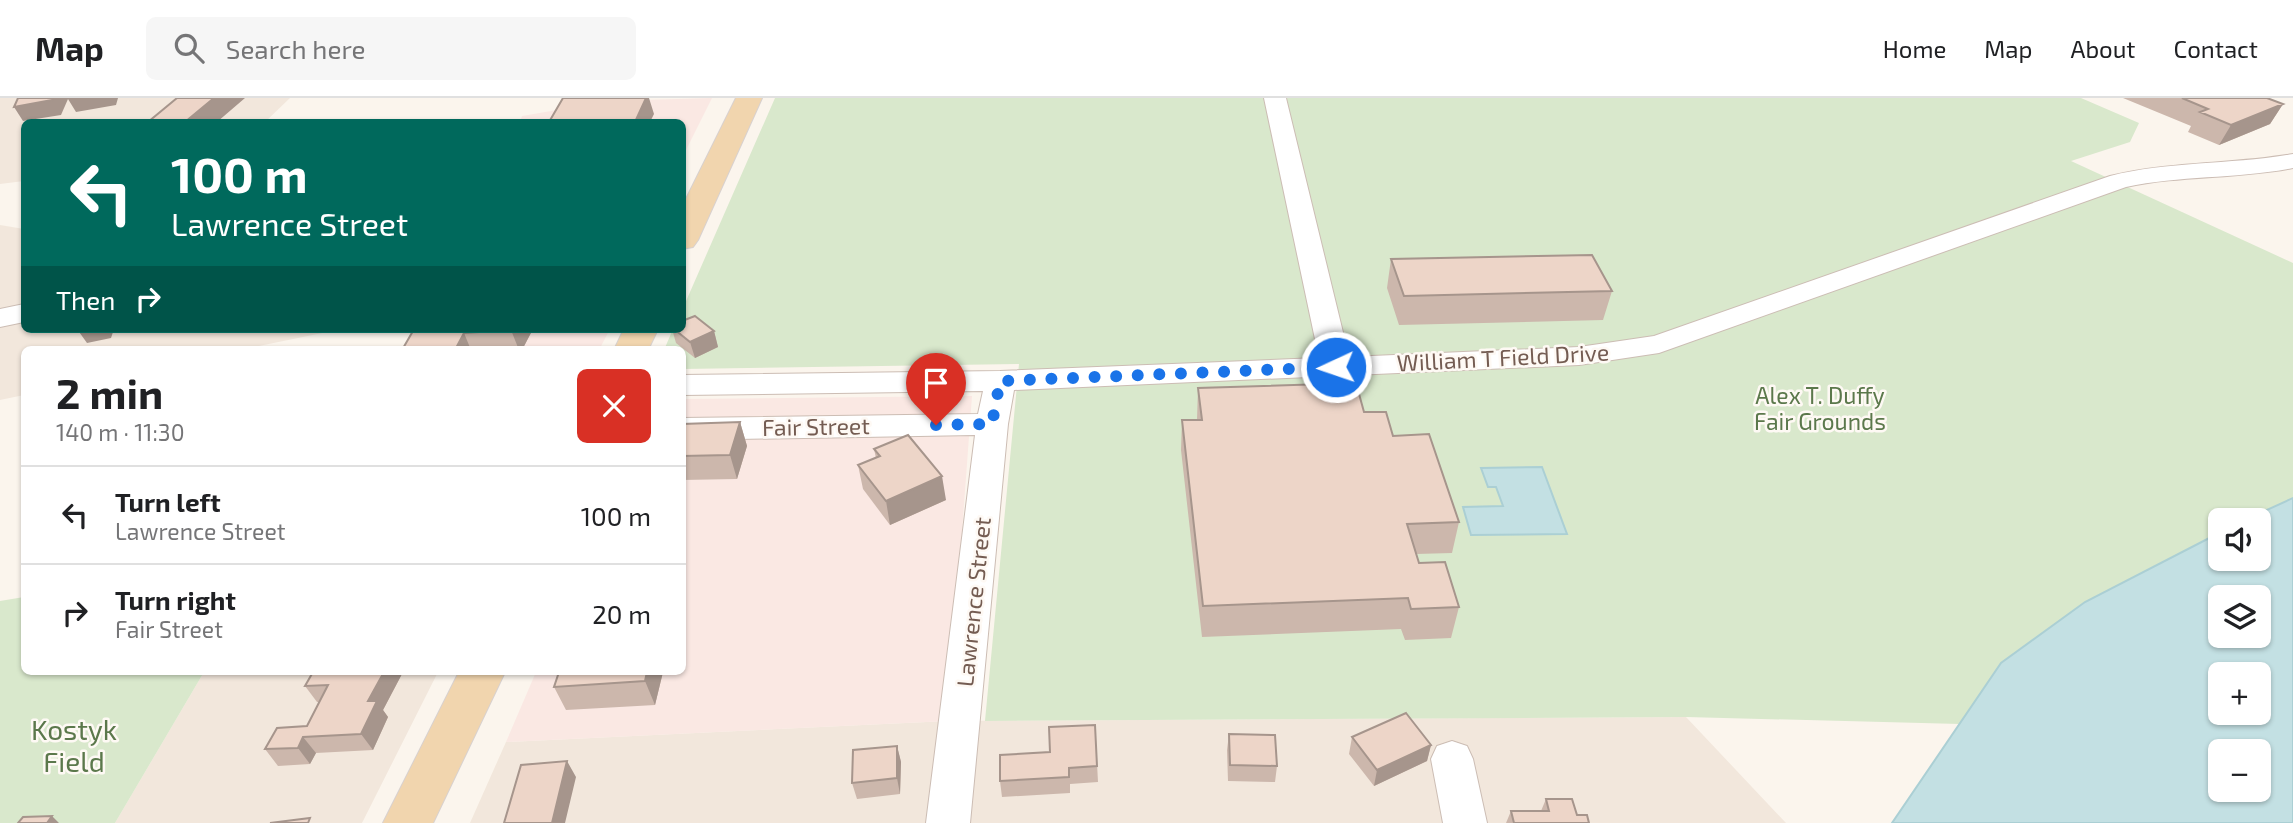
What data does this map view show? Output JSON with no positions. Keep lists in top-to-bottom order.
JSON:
{
  "streets": {
    "street": ["William T Field Drive", "Fair Street", "Lawrence Street"]
  },
  "crossings": [
    ["William T Field Drive", "Lawrence Street"],
    ["Fair Street", "Lawrence Street"]
  ],
  "parks": ["Alex T. Duffy Fair Grounds", "Kostyk Field"],
  "page": {
    "header": "Map",
    "search": "Search here",
    "nav": [
      "Home",
      "Map",
      "About",
      "Contact"
    ],
    "turn": ["100 m", "Lawrence Street"],
    "then": "Then",
    "heading": ["2 min", "140 m · 11:30"],
    "list": [
      {
        "name": "Turn left",
        "note": "Lawrence Street",
        "value": "100 m"
      },
      {
        "name": "Turn right",
        "note": "Fair Street",
        "value": "20 m"
      }
    ],
    "map_buttons": ["+", "−"]
  }
}
